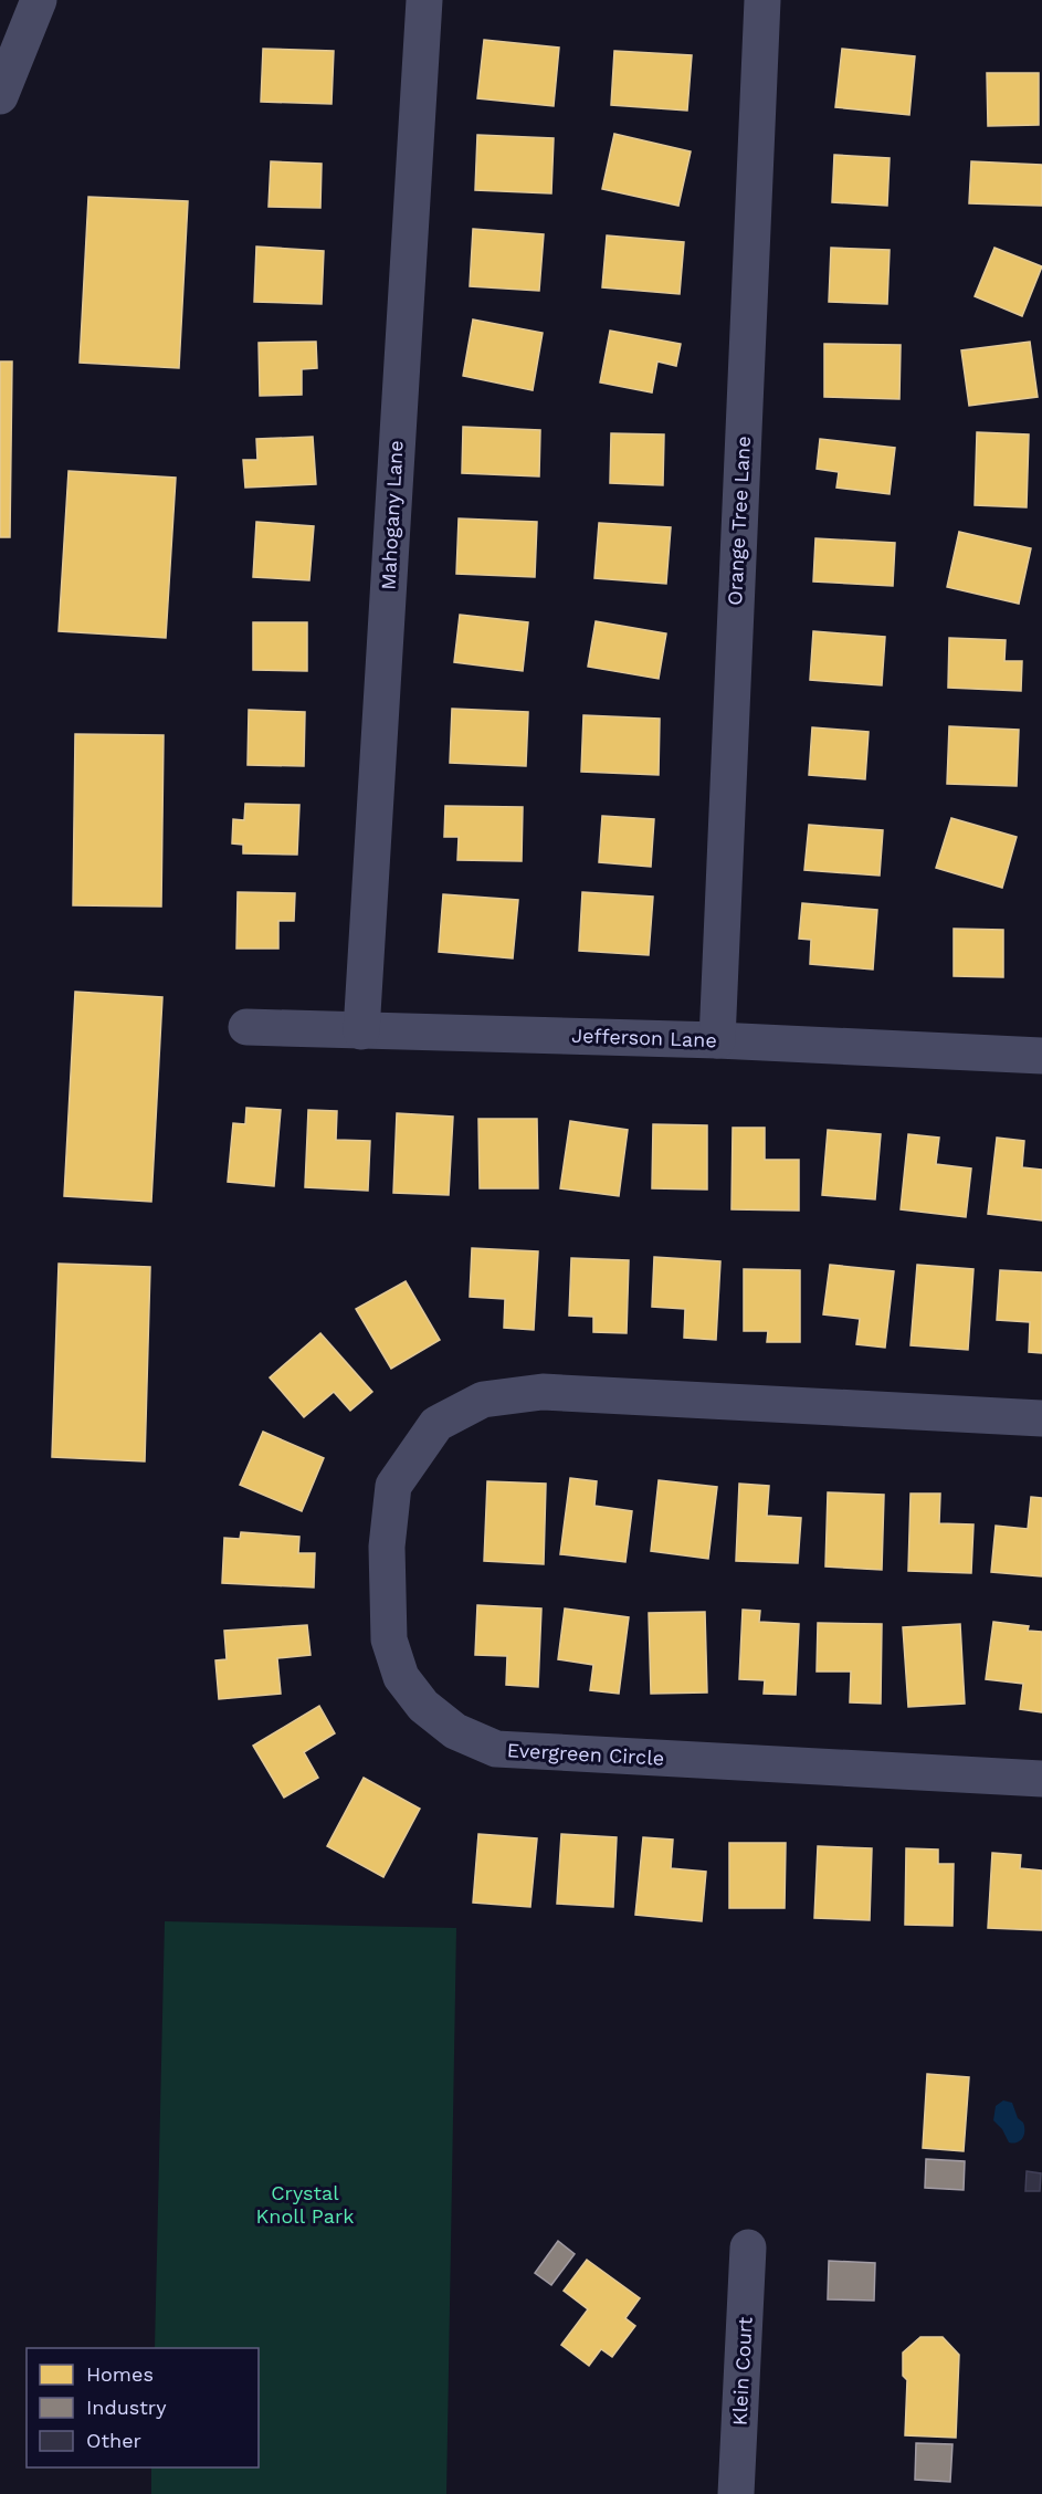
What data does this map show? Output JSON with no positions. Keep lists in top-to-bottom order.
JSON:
{
  "streets": {
    "street": [
      "Mahogany Lane",
      "Orange Tree Lane",
      "Jefferson Lane",
      "Evergreen Circle",
      "Klein Court"
    ]
  },
  "crossings": [
    ["Mahogany Lane", "Jefferson Lane"],
    ["Orange Tree Lane", "Jefferson Lane"]
  ],
  "parks": ["Crystal Knoll Park"],
  "legend": ["Homes", "Industry", "Other"]
}
